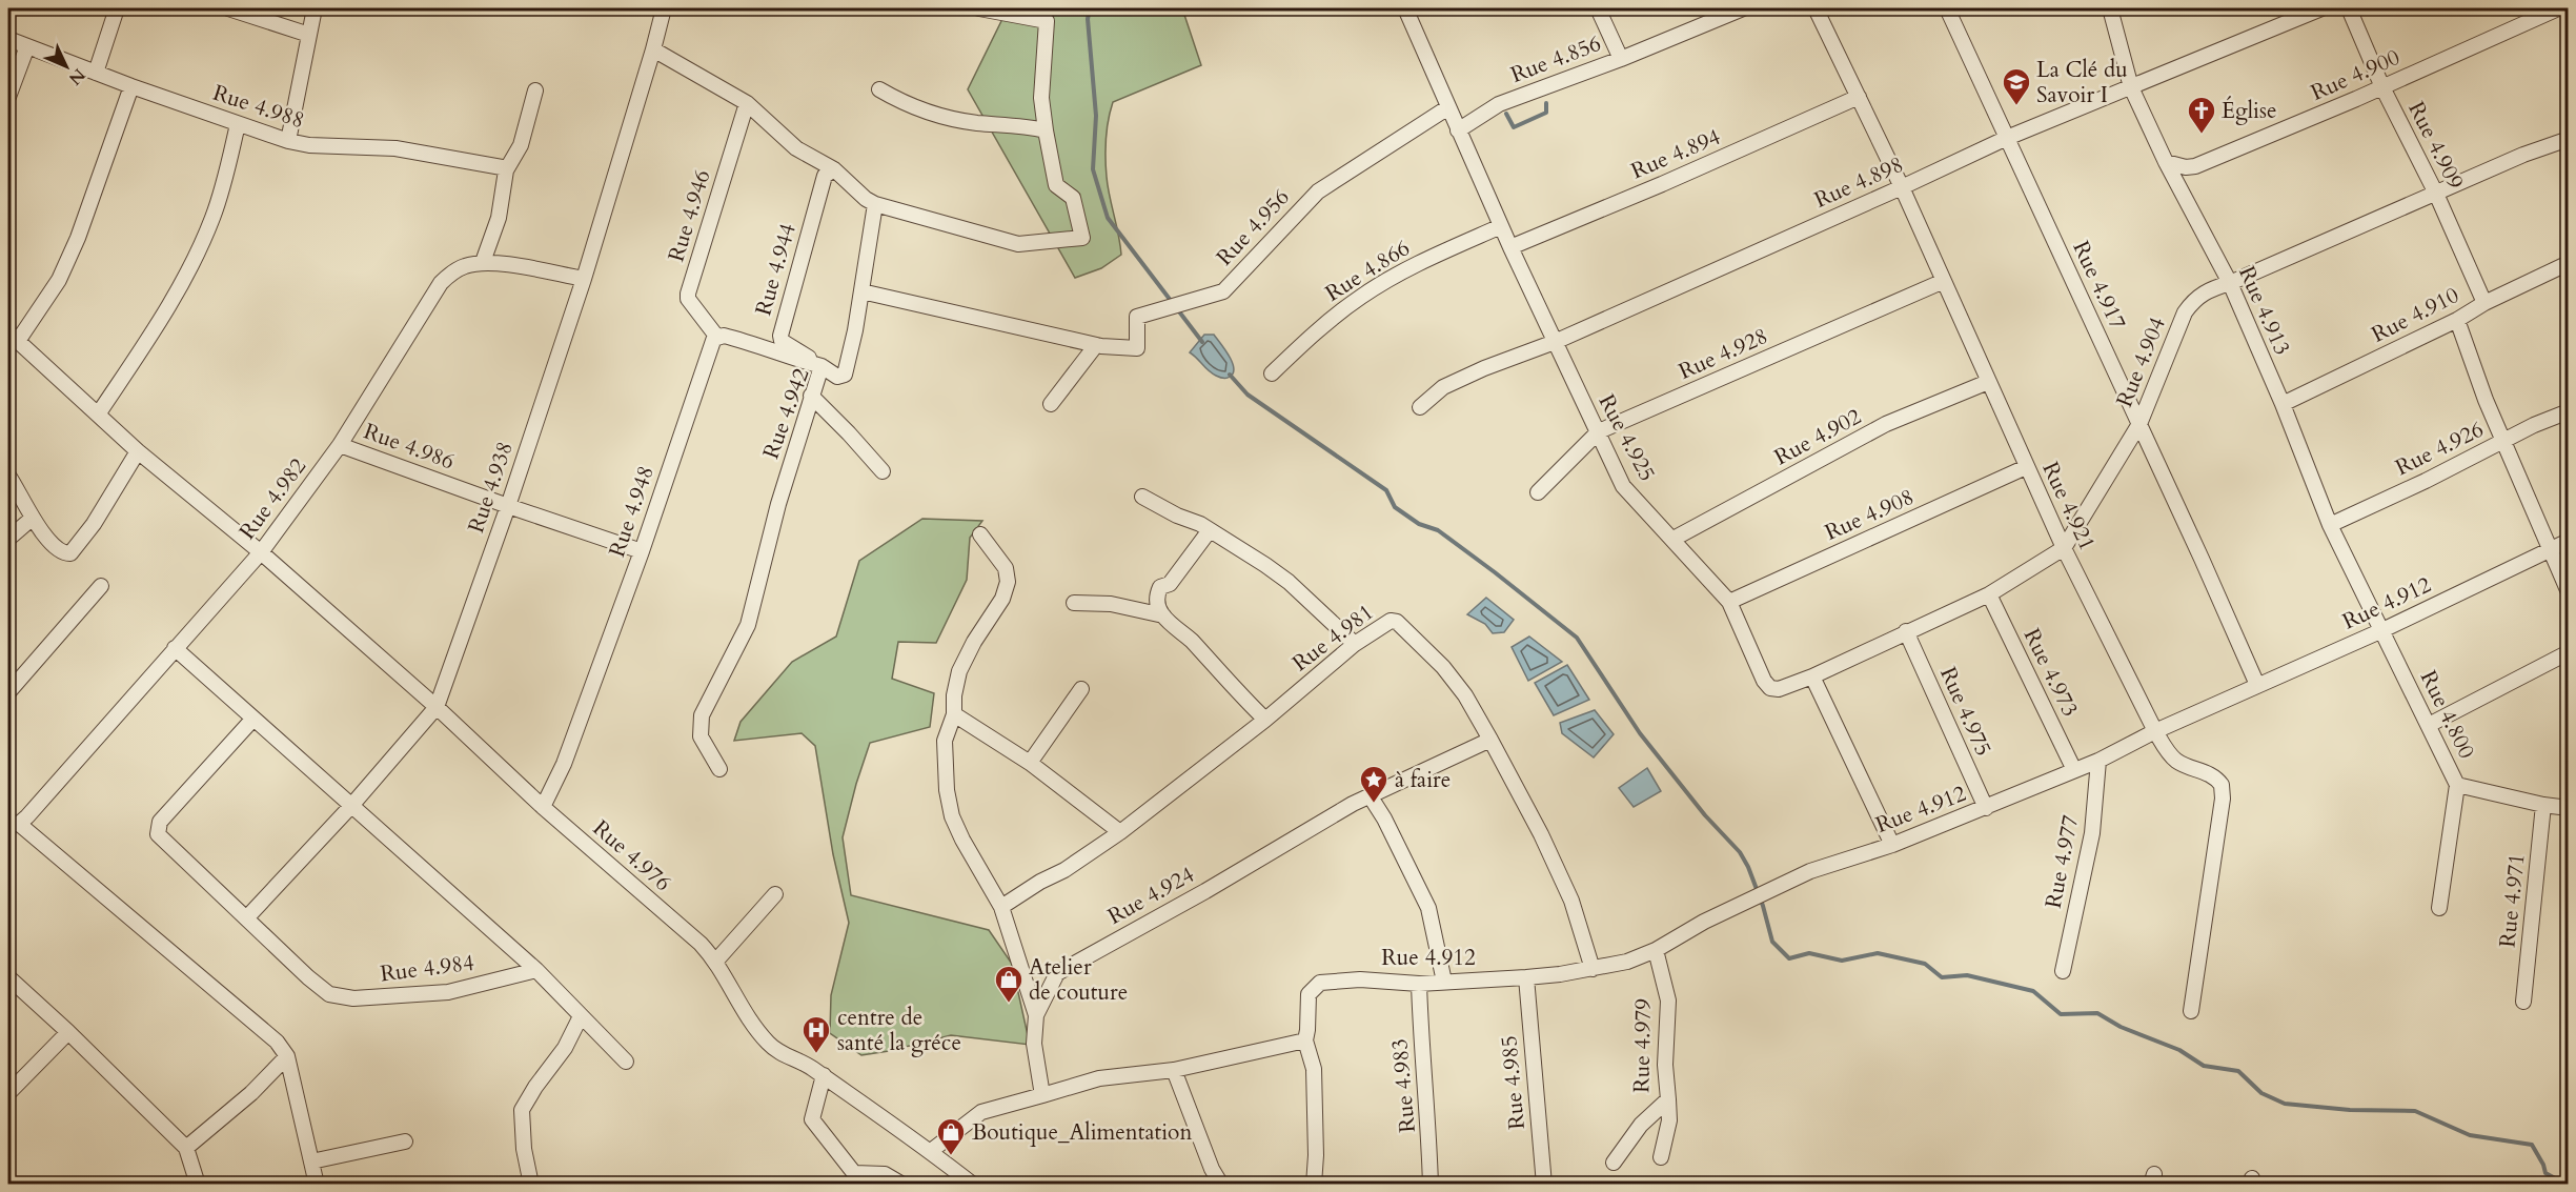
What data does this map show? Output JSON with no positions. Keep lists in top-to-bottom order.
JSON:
{
  "streets": {
    "street": [
      "Rue 4.856",
      "Rue 4.900",
      "Rue 4.988",
      "Rue 4.909",
      "Rue 4.894",
      "Rue 4.898",
      "Rue 4.946",
      "Rue 4.956",
      "Rue 4.944",
      "Rue 4.866",
      "Rue 4.917",
      "Rue 4.913",
      "Rue 4.910",
      "Rue 4.928",
      "Rue 4.904",
      "Rue 4.942",
      "Rue 4.902",
      "Rue 4.925",
      "Rue 4.986",
      "Rue 4.926",
      "Rue 4.938",
      "Rue 4.982",
      "Rue 4.921",
      "Rue 4.948",
      "Rue 4.908",
      "Rue 4.912",
      "Rue 4.981",
      "Rue 4.973",
      "Rue 4.975",
      "Rue 4.800",
      "Rue 4.976",
      "Rue 4.977",
      "Rue 4.924",
      "Rue 4.971",
      "Rue 4.984",
      "Rue 4.979",
      "Rue 4.985",
      "Rue 4.983"
    ]
  },
  "crossings": [
    ["Rue 4.856", "Rue 4.925"],
    ["Rue 4.900", "Rue 4.909"],
    ["Rue 4.900", "Rue 4.913"],
    ["Rue 4.909", "Rue 4.910"],
    ["Rue 4.909", "Rue 4.904"],
    ["Rue 4.894", "Rue 4.925"],
    ["Rue 4.894", "Rue 4.921"],
    ["Rue 4.898", "Rue 4.917"],
    ["Rue 4.898", "Rue 4.913"],
    ["Rue 4.898", "Rue 4.925"],
    ["Rue 4.898", "Rue 4.921"],
    ["Rue 4.946", "Rue 4.948"],
    ["Rue 4.956", "Rue 4.942"],
    ["Rue 4.956", "Rue 4.925"],
    ["Rue 4.944", "Rue 4.942"],
    ["Rue 4.866", "Rue 4.925"],
    ["Rue 4.917", "Rue 4.904"],
    ["Rue 4.917", "Rue 4.912"],
    ["Rue 4.913", "Rue 4.910"],
    ["Rue 4.913", "Rue 4.904"],
    ["Rue 4.913", "Rue 4.926"],
    ["Rue 4.913", "Rue 4.912"],
    ["Rue 4.913", "Rue 4.800"],
    ["Rue 4.928", "Rue 4.925"],
    ["Rue 4.928", "Rue 4.921"],
    ["Rue 4.904", "Rue 4.925"],
    ["Rue 4.904", "Rue 4.921"],
    ["Rue 4.904", "Rue 4.973"],
    ["Rue 4.904", "Rue 4.975"],
    ["Rue 4.902", "Rue 4.925"],
    ["Rue 4.902", "Rue 4.921"],
    ["Rue 4.925", "Rue 4.908"],
    ["Rue 4.986", "Rue 4.938"],
    ["Rue 4.986", "Rue 4.982"],
    ["Rue 4.986", "Rue 4.948"],
    ["Rue 4.938", "Rue 4.976"],
    ["Rue 4.938", "Rue 4.984"],
    ["Rue 4.982", "Rue 4.976"],
    ["Rue 4.982", "Rue 4.984"],
    ["Rue 4.921", "Rue 4.908"],
    ["Rue 4.921", "Rue 4.912"],
    ["Rue 4.948", "Rue 4.976"],
    ["Rue 4.912", "Rue 4.981"],
    ["Rue 4.912", "Rue 4.973"],
    ["Rue 4.912", "Rue 4.975"],
    ["Rue 4.912", "Rue 4.800"],
    ["Rue 4.912", "Rue 4.977"],
    ["Rue 4.912", "Rue 4.979"],
    ["Rue 4.912", "Rue 4.985"],
    ["Rue 4.912", "Rue 4.983"],
    ["Rue 4.981", "Rue 4.924"],
    ["Rue 4.800", "Rue 4.971"]
  ],
  "places": {
    "school or university": ["La Clé du Savoir I"],
    "church": ["Église"],
    "place": ["à faire"],
    "shop": ["Atelier de couture", "Boutique_Alimentation"],
    "hospital": ["centre de santé la gréce"]
  },
  "north": "bottom right"
}
